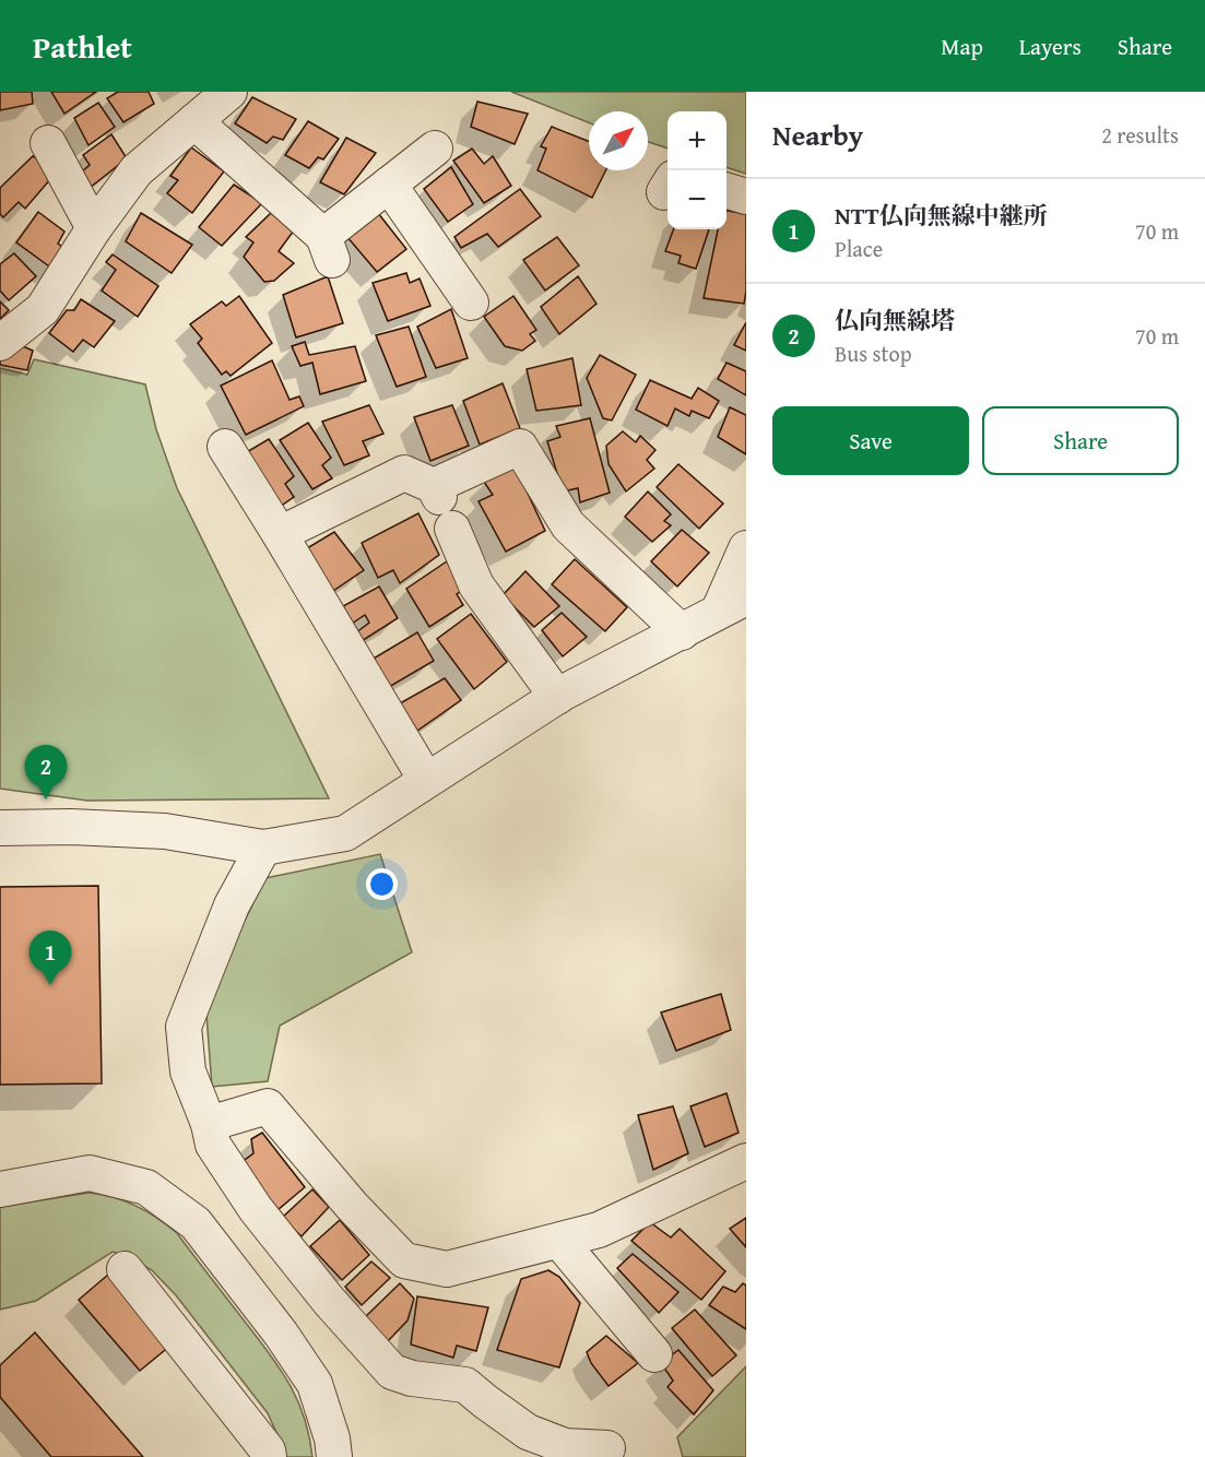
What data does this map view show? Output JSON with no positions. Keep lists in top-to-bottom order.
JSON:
{
  "north": "top right",
  "page": {
    "header": "Pathlet",
    "nav": ["Map", "Layers", "Share"],
    "heading": ["Nearby", "2 results"],
    "map_buttons": ["+", "−"],
    "list": [
      {
        "mark": "1",
        "name": "NTT仏向無線中継所",
        "note": "Place",
        "value": "70 m"
      },
      {
        "mark": "2",
        "name": "仏向無線塔",
        "note": "Bus stop",
        "value": "70 m"
      }
    ],
    "buttons": ["Save", "Share"],
    "pins": ["2", "1"]
  }
}
